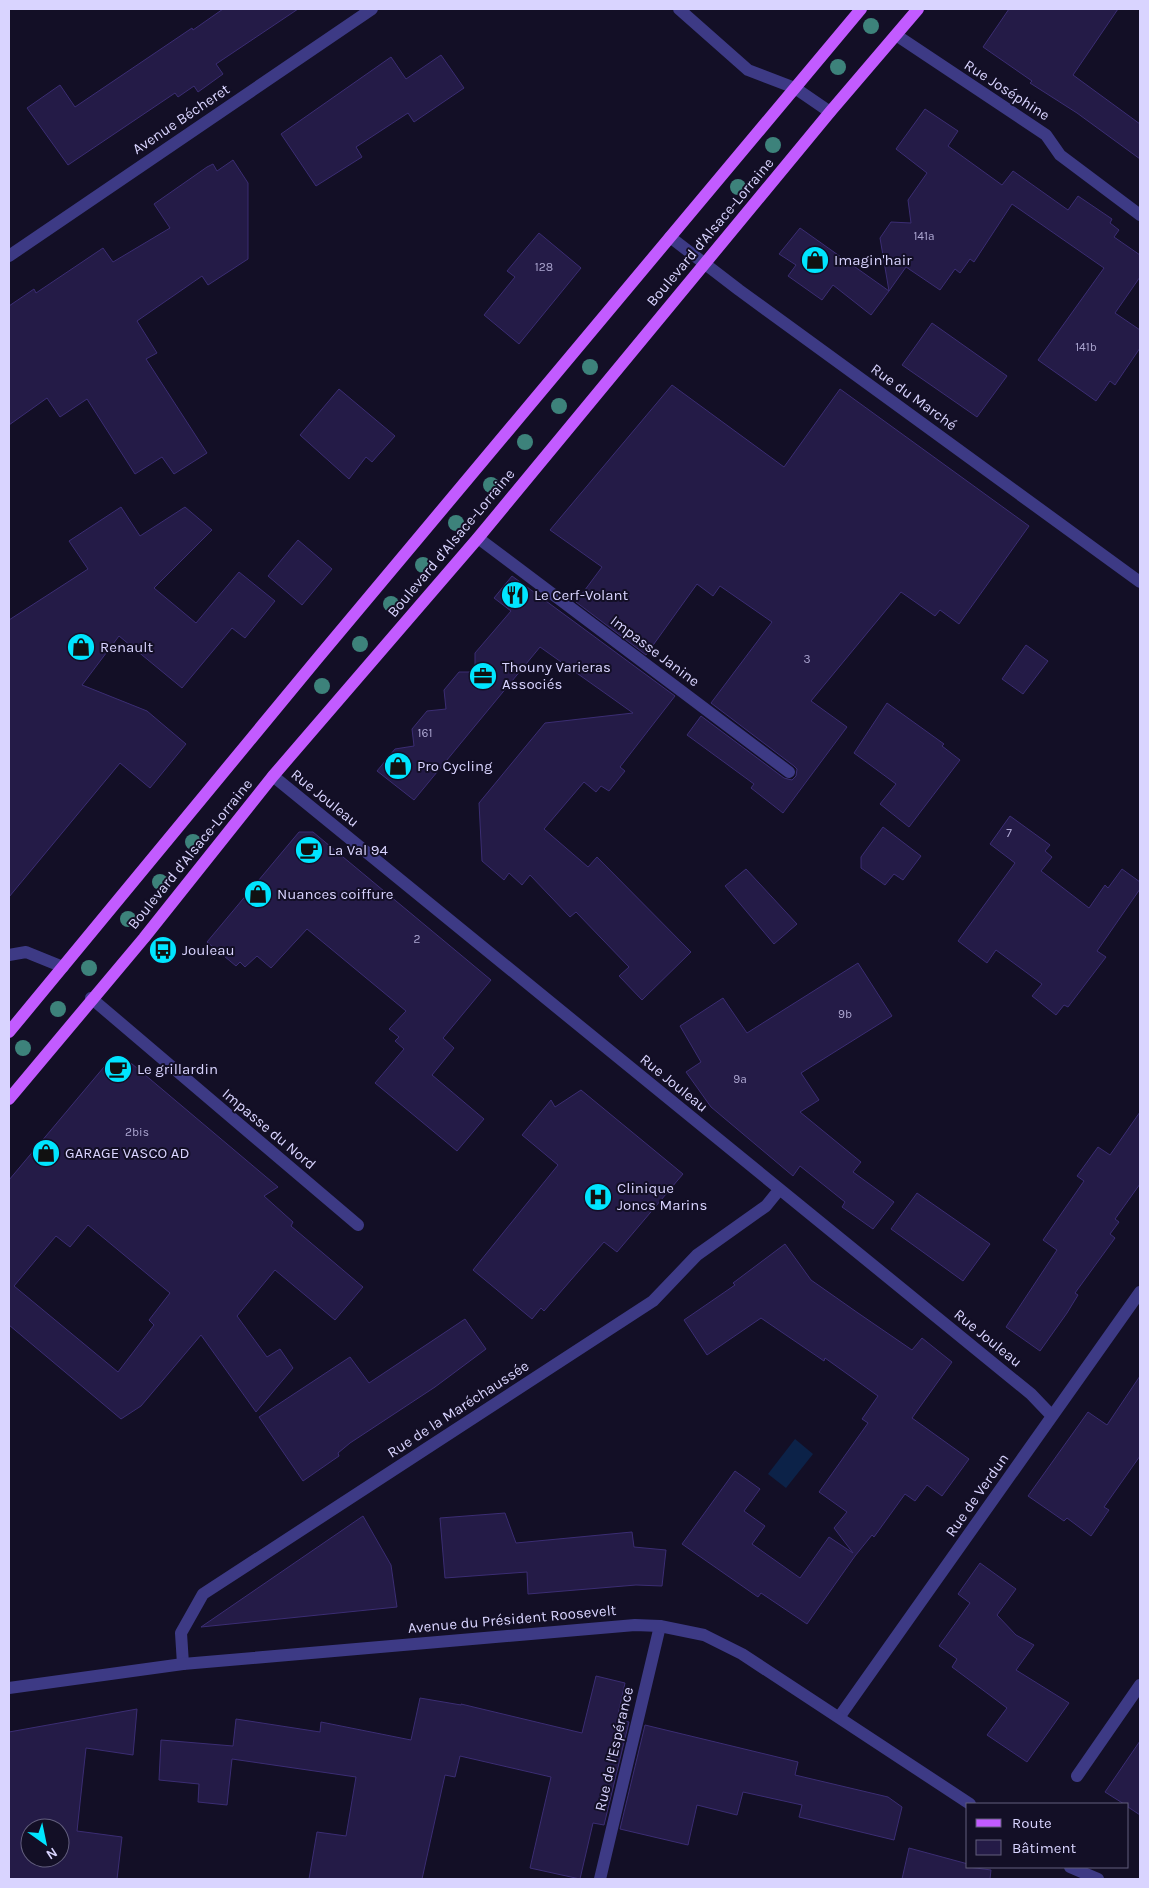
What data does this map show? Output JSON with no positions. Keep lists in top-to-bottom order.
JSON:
{
  "streets": {
    "main road": ["Boulevard d'Alsace-Lorraine"],
    "street": [
      "Rue Joséphine",
      "Avenue Bécheret",
      "Rue du Marché",
      "Impasse Janine",
      "Rue Jouleau",
      "Impasse du Nord",
      "Rue de la Maréchaussée",
      "Rue de Verdun",
      "Avenue du Président Roosevelt",
      "Rue de l'Espérance"
    ]
  },
  "crossings": [
    ["Rue Joséphine", "Boulevard d'Alsace-Lorraine"],
    ["Boulevard d'Alsace-Lorraine", "Rue du Marché"],
    ["Boulevard d'Alsace-Lorraine", "Impasse Janine"],
    ["Boulevard d'Alsace-Lorraine", "Rue Jouleau"],
    ["Boulevard d'Alsace-Lorraine", "Impasse du Nord"],
    ["Rue Jouleau", "Rue de la Maréchaussée"],
    ["Rue Jouleau", "Rue de Verdun"],
    ["Rue de la Maréchaussée", "Avenue du Président Roosevelt"],
    ["Rue de Verdun", "Avenue du Président Roosevelt"],
    ["Avenue du Président Roosevelt", "Rue de l'Espérance"]
  ],
  "places": {
    "shop": [
      "Imagin'hair",
      "Renault",
      "Pro Cycling",
      "Nuances coiffure",
      "GARAGE VASCO AD"
    ],
    "restaurant": ["Le Cerf-Volant"],
    "office": ["Thouny Varieras Associés"],
    "cafe": ["La Val 94", "Le grillardin"],
    "bus stop": ["Jouleau"],
    "hospital": ["Clinique Joncs Marins"]
  },
  "house_numbers": [
    "141a",
    "128",
    "141b",
    "3",
    "161",
    "7",
    "2",
    "9b",
    "9a",
    "2bis"
  ],
  "legend": ["Route", "Bâtiment"],
  "north": "bottom right"
}
